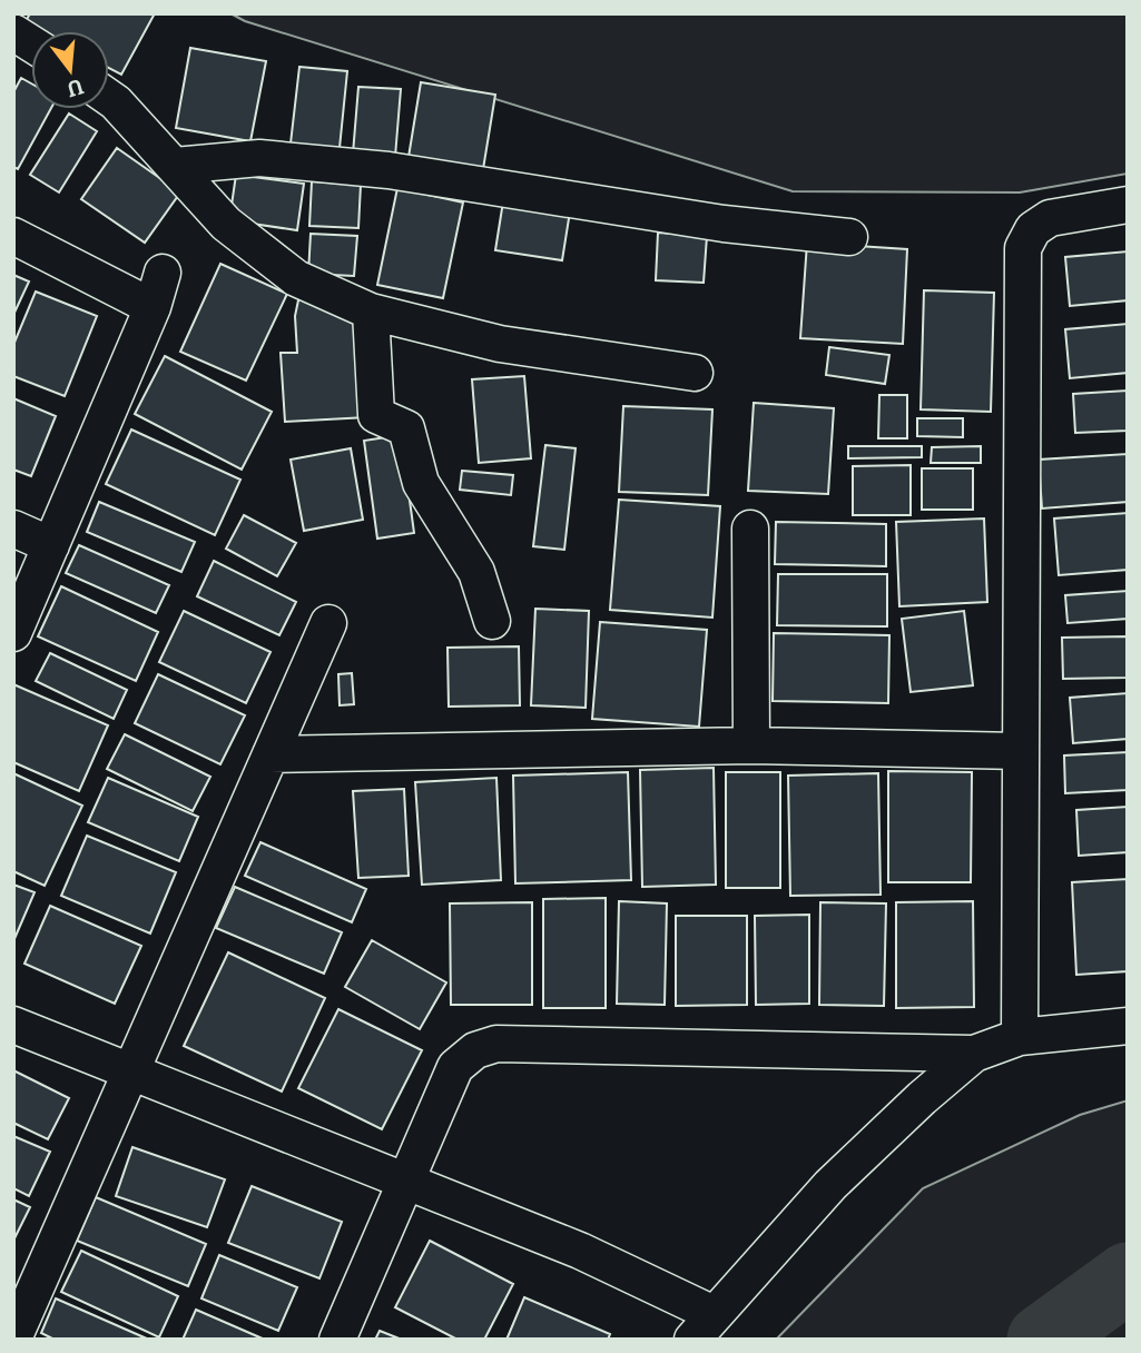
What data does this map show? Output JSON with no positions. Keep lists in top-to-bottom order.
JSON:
{
  "north": "bottom"
}
